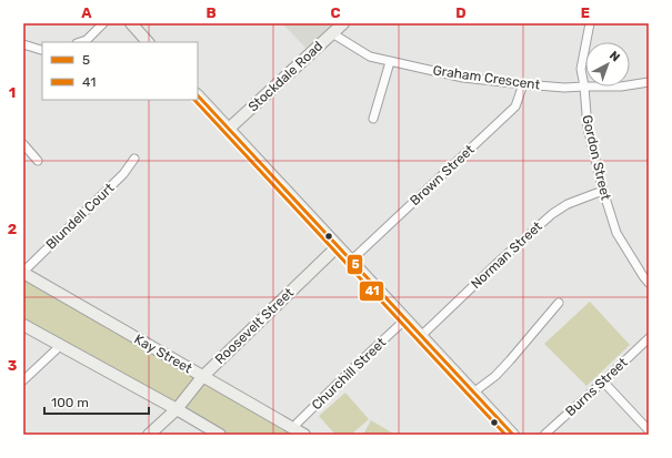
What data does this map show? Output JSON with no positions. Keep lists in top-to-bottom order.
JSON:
{
  "streets": {
    "street": [
      "Stockdale Road",
      "Graham Crescent",
      "Gordon Street",
      "Brown Street",
      "Blundell Court",
      "Norman Street",
      "Roosevelt Street",
      "Kay Street",
      "Churchill Street",
      "Burns Street"
    ]
  },
  "crossings": [
    ["Stockdale Road", "Graham Crescent"],
    ["Graham Crescent", "Gordon Street"],
    ["Graham Crescent", "Brown Street"],
    ["Gordon Street", "Norman Street"],
    ["Blundell Court", "Kay Street"],
    ["Roosevelt Street", "Kay Street"],
    ["Kay Street", "Churchill Street"]
  ],
  "lines": ["transit line 5", "transit line 41"],
  "legend": ["5", "41"],
  "scale_bar": "100 m",
  "north": "top right",
  "grid": {
    "columns": [
      "A",
      "B",
      "C",
      "D",
      "E"
    ],
    "rows": ["1", "2", "3"]
  }
}
